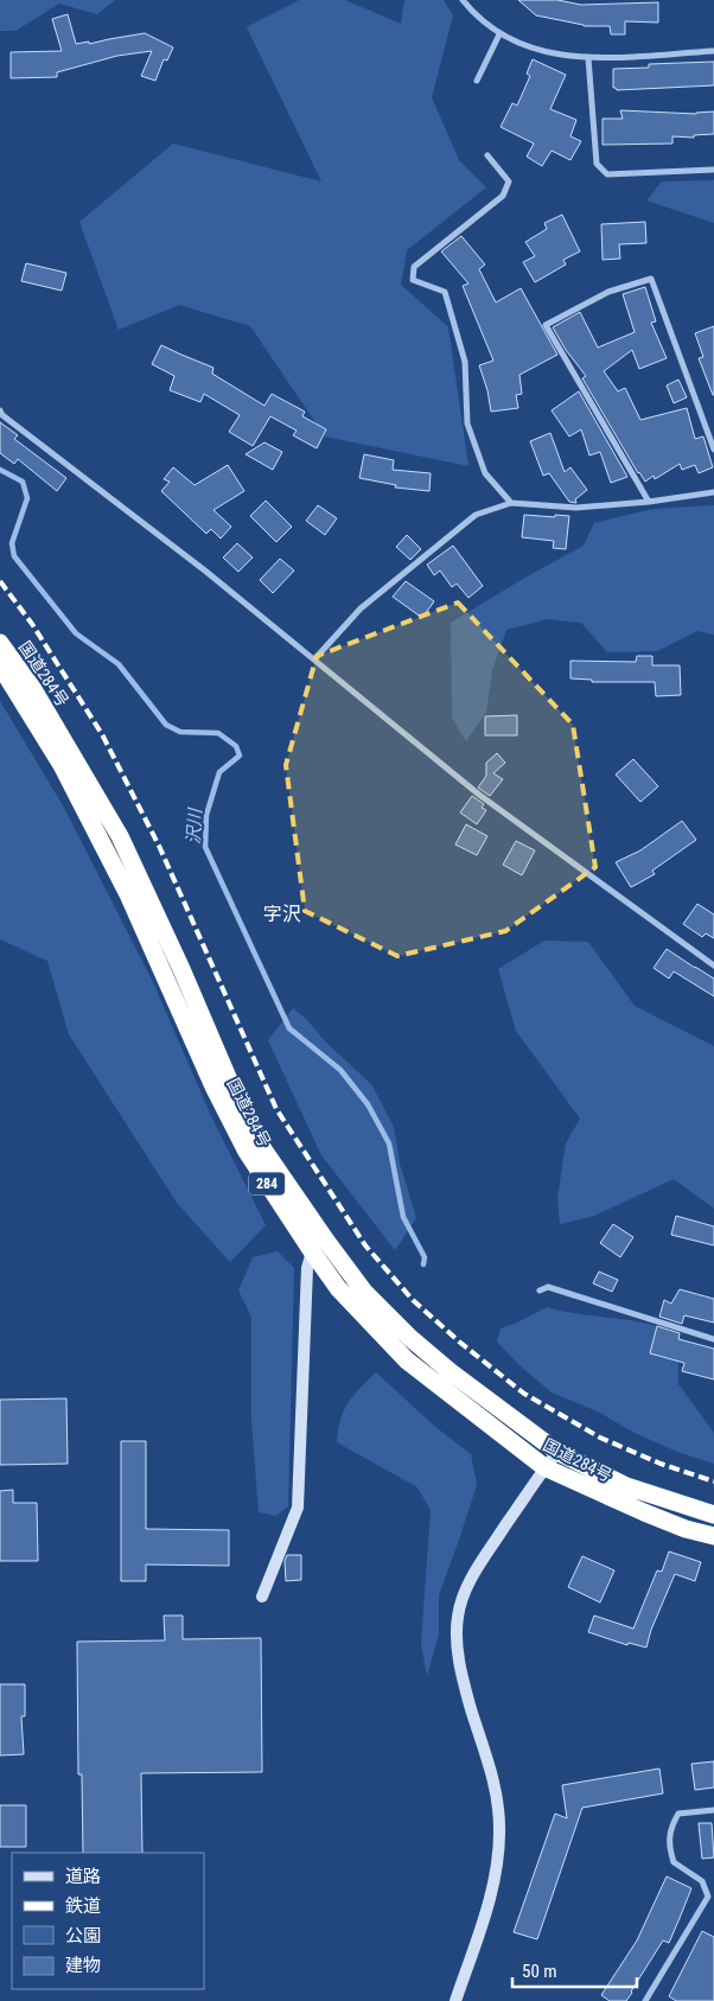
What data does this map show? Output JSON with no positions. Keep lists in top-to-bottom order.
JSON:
{
  "streets": {
    "highway": ["国道284号", "284"]
  },
  "districts": ["字沢"],
  "water": ["沢川"],
  "legend": [
    "道路",
    "鉄道",
    "公園",
    "建物"
  ],
  "scale_bar": "50 m"
}
